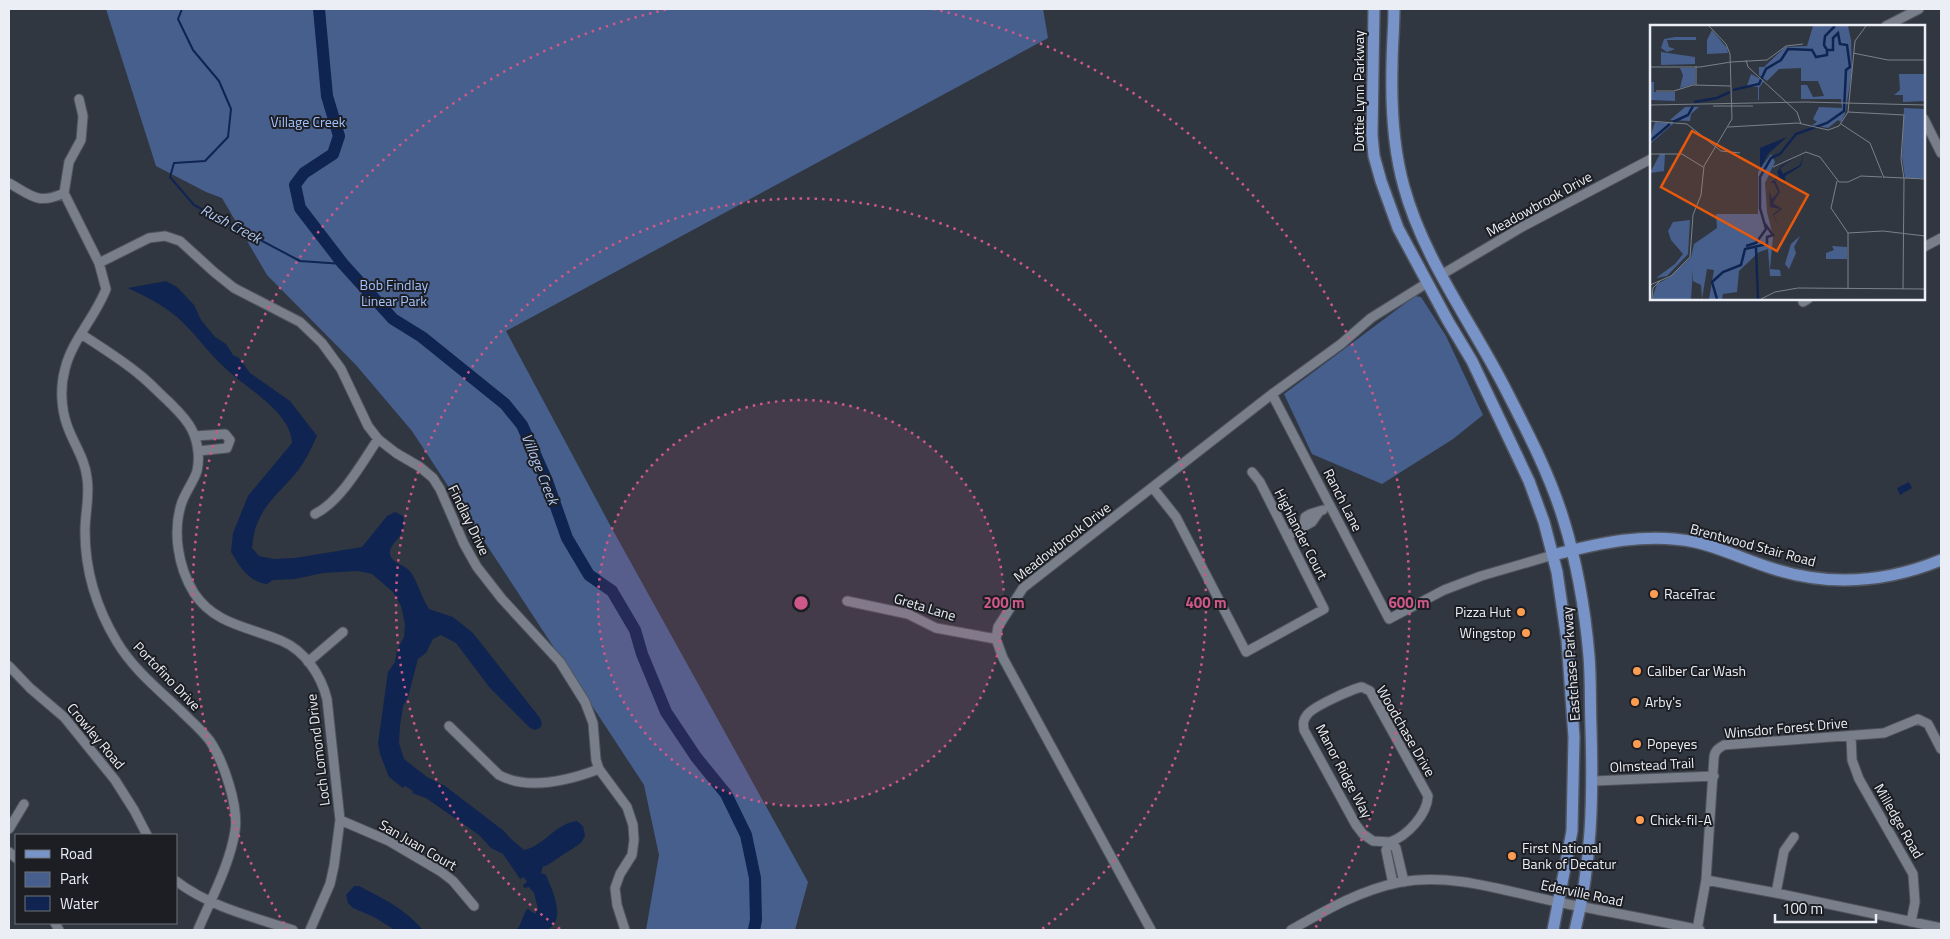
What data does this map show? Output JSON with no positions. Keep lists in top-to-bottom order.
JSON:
{
  "streets": {
    "main road": ["Dottie Lynn Parkway", "Brentwood Stair Road", "Eastchase Parkway"],
    "street": [
      "Meadowbrook Drive",
      "Ranch Lane",
      "Findlay Drive",
      "Highlander Court",
      "Greta Lane",
      "Portofino Drive",
      "Winsdor Forest Drive",
      "Woodchase Drive",
      "Crowley Road",
      "Loch Lomond Drive",
      "Olmstead Trail",
      "Manor Ridge Way",
      "Milledge Road",
      "San Juan Court",
      "Ederville Road"
    ]
  },
  "crossings": [
    ["Dottie Lynn Parkway", "Meadowbrook Drive"],
    ["Dottie Lynn Parkway", "Eastchase Parkway"],
    ["Meadowbrook Drive", "Ranch Lane"],
    ["Meadowbrook Drive", "Highlander Court"],
    ["Meadowbrook Drive", "Greta Lane"],
    ["Meadowbrook Drive", "Eastchase Parkway"],
    ["Ranch Lane", "Brentwood Stair Road"],
    ["Findlay Drive", "Portofino Drive"],
    ["Brentwood Stair Road", "Eastchase Parkway"],
    ["Eastchase Parkway", "Olmstead Trail"],
    ["Eastchase Parkway", "Ederville Road"],
    ["Portofino Drive", "Loch Lomond Drive"],
    ["Winsdor Forest Drive", "Olmstead Trail"],
    ["Winsdor Forest Drive", "Milledge Road"],
    ["Winsdor Forest Drive", "Ederville Road"],
    ["Woodchase Drive", "Manor Ridge Way"],
    ["Loch Lomond Drive", "San Juan Court"]
  ],
  "water": ["Rush Creek", "Village Creek"],
  "parks": ["Village Creek", "Bob Findlay Linear Park"],
  "places": [
    "RaceTrac",
    "Pizza Hut",
    "Wingstop",
    "Caliber Car Wash",
    "Arby's",
    "Popeyes",
    "Chick-fil-A",
    "First National Bank of Decatur"
  ],
  "legend": ["Road", "Park", "Water"],
  "scale_bar": "100 m",
  "rings": ["200 m", "400 m", "600 m"]
}
